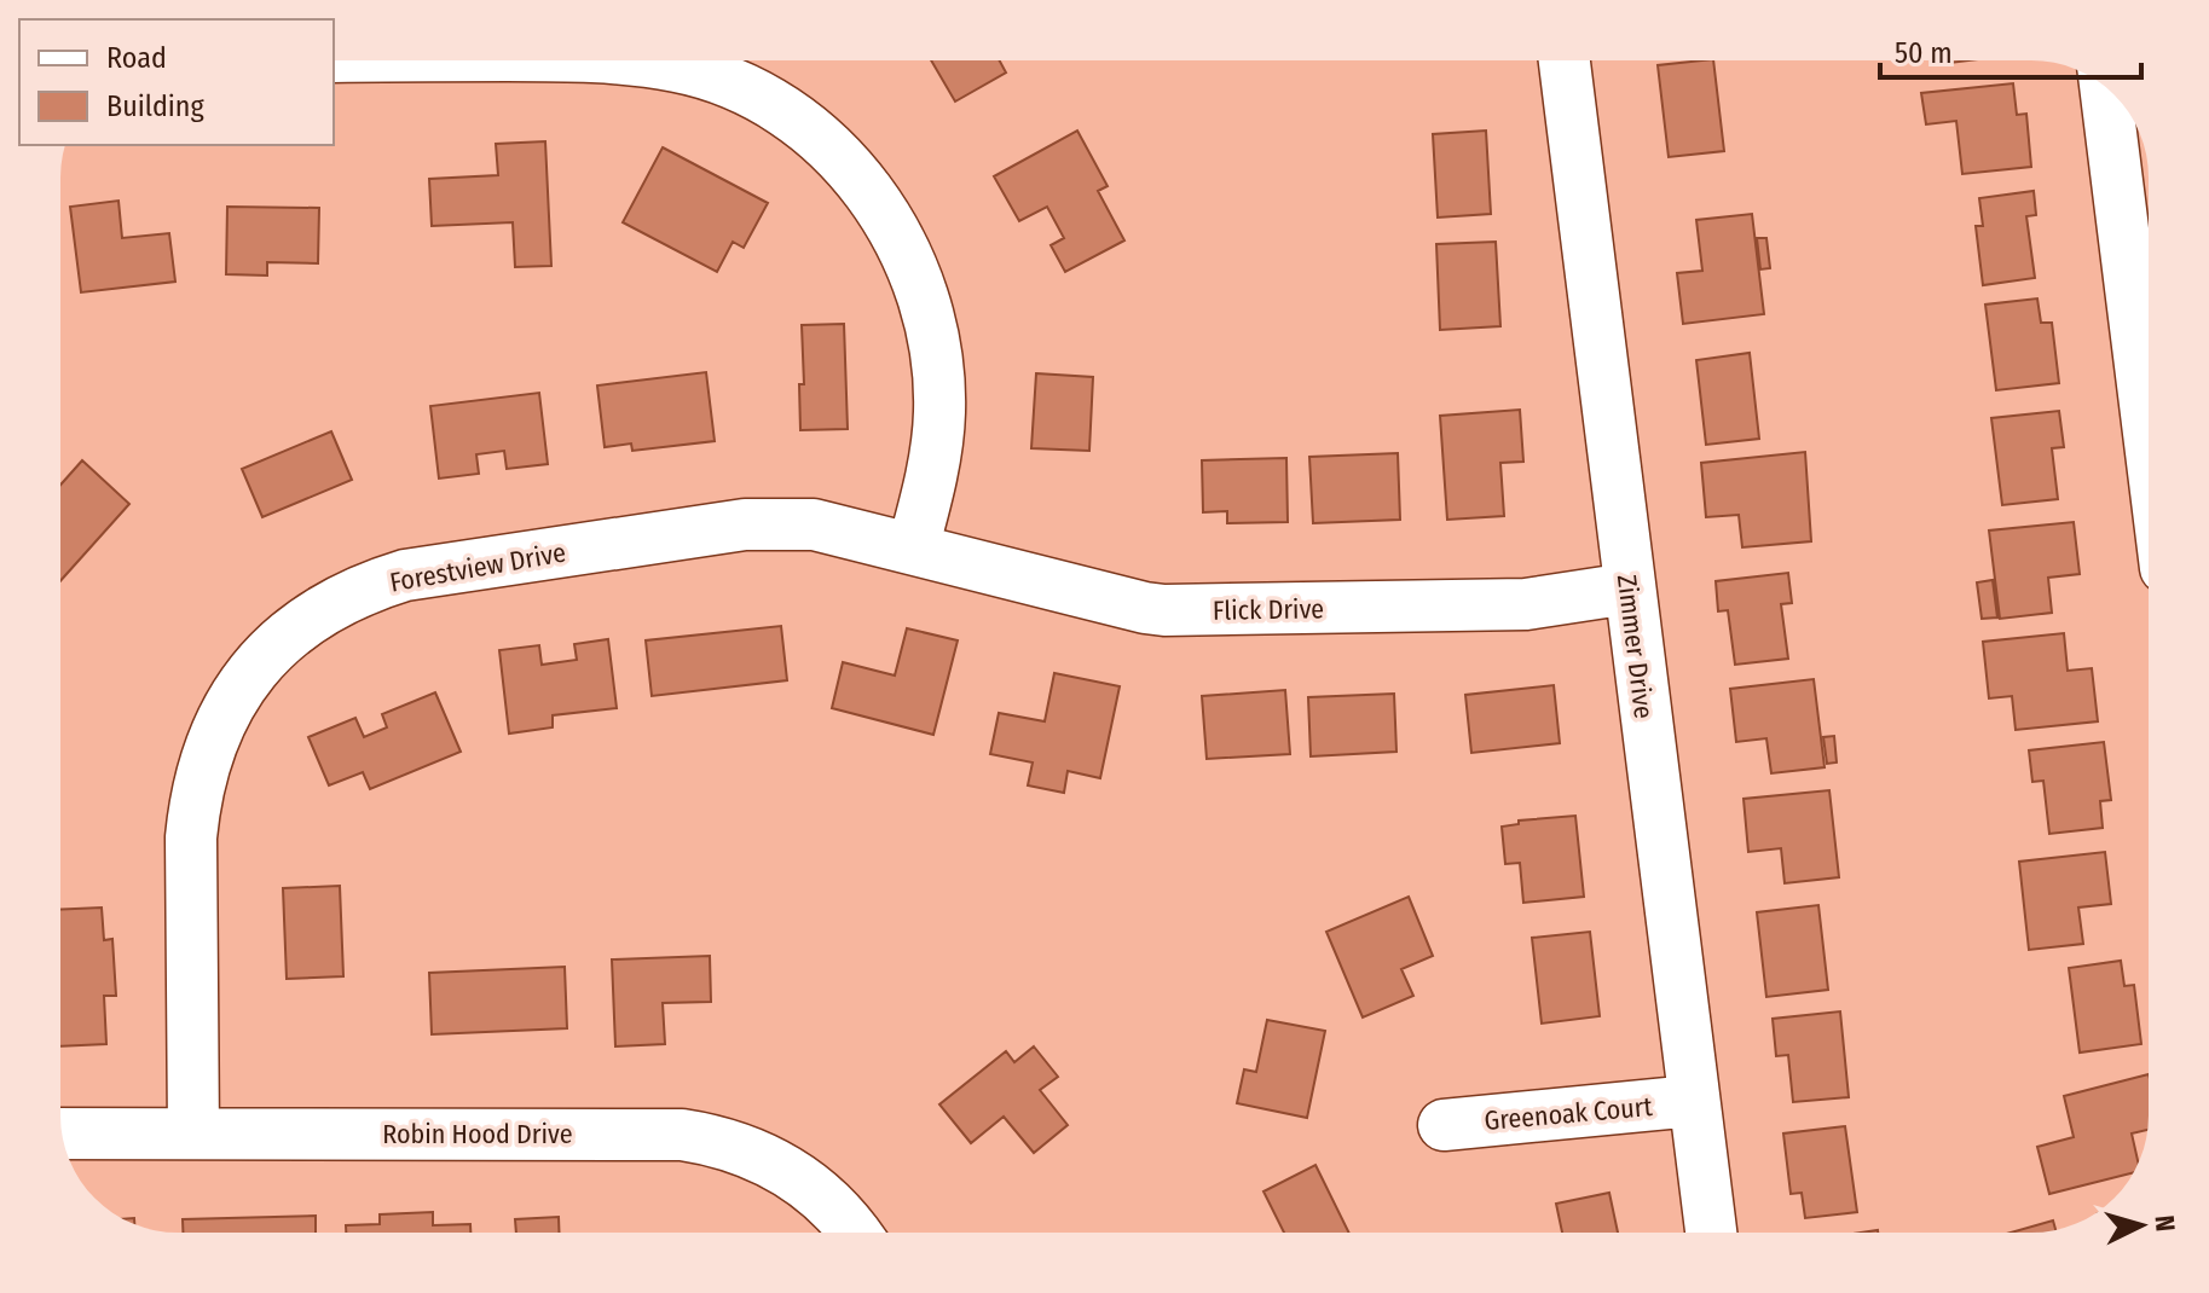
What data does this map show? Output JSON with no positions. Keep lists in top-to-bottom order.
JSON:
{
  "streets": {
    "street": [
      "Forestview Drive",
      "Flick Drive",
      "Zimmer Drive",
      "Greenoak Court",
      "Robin Hood Drive"
    ]
  },
  "crossings": [
    ["Forestview Drive", "Flick Drive"],
    ["Forestview Drive", "Robin Hood Drive"],
    ["Flick Drive", "Zimmer Drive"],
    ["Zimmer Drive", "Greenoak Court"]
  ],
  "legend": ["Road", "Building"],
  "scale_bar": "50 m",
  "north": "right"
}
